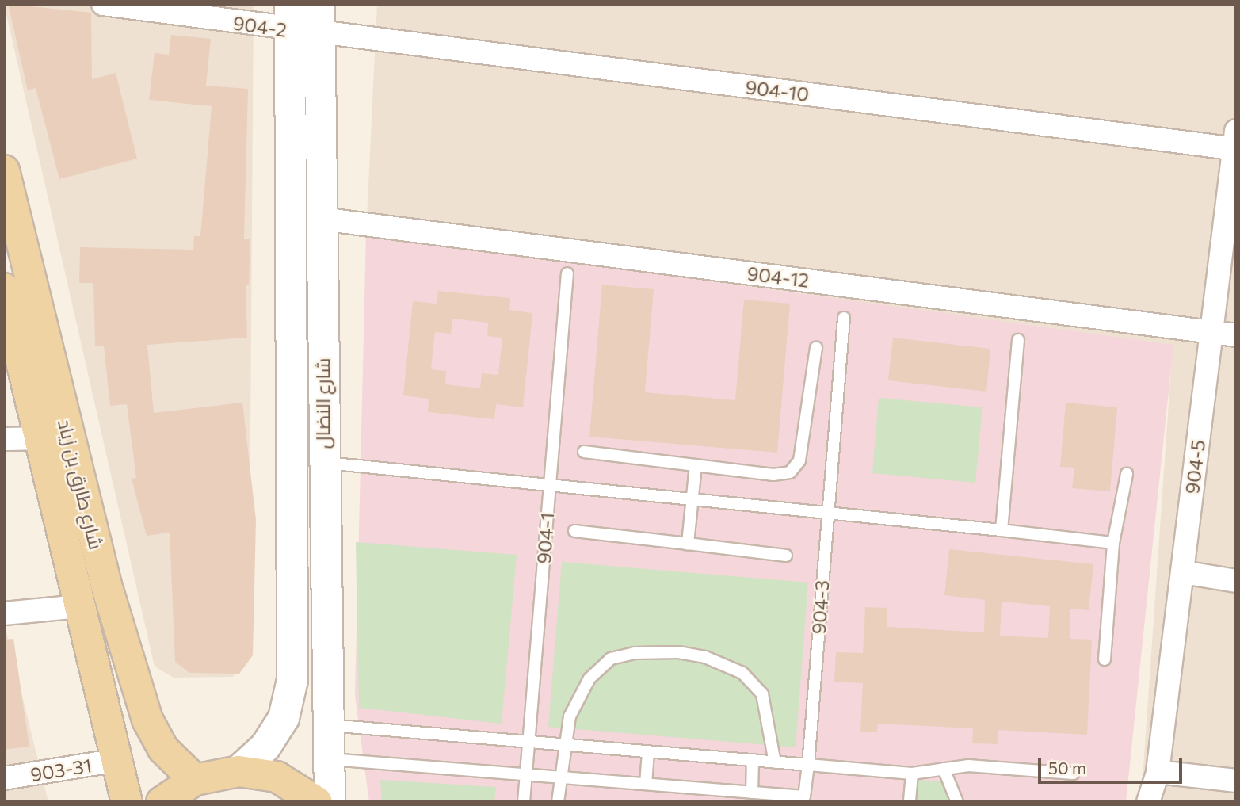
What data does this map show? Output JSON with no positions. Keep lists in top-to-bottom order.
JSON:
{
  "streets": {
    "main road": ["شارع النضال", "شارع طارق بن زياد"],
    "street": [
      "904-2",
      "904-10",
      "904-12",
      "904-5",
      "903-31"
    ],
    "lane": ["904-1", "904-3"]
  },
  "crossings": [
    ["904-2", "904-10"],
    ["904-2", "شارع النضال"],
    ["904-10", "شارع النضال"],
    ["904-10", "904-5"],
    ["904-12", "شارع النضال"],
    ["904-12", "904-5"],
    ["شارع طارق بن زياد", "903-31"]
  ],
  "scale_bar": "50 m"
}
